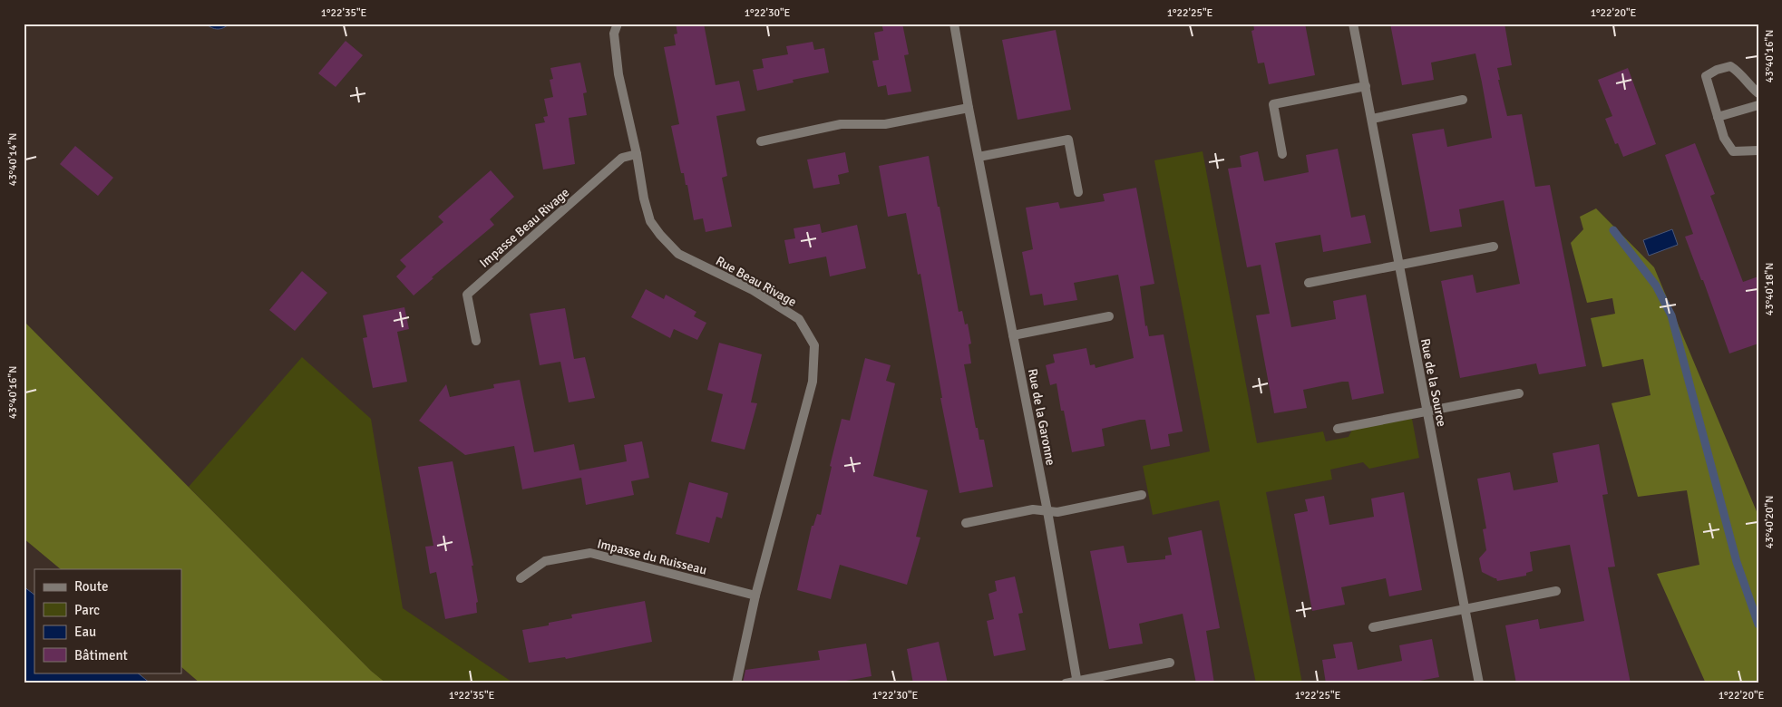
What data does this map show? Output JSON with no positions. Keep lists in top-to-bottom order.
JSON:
{
  "streets": {
    "street": [
      "Impasse Beau Rivage",
      "Rue Beau Rivage",
      "Rue de la Source",
      "Rue de la Garonne",
      "Impasse du Ruisseau"
    ]
  },
  "crossings": [
    ["Impasse Beau Rivage", "Rue Beau Rivage"],
    ["Rue Beau Rivage", "Impasse du Ruisseau"]
  ],
  "legend": [
    "Route",
    "Parc",
    "Eau",
    "Bâtiment"
  ],
  "coordinates": [
    "1°22'35\"E",
    "1°22'30\"E",
    "1°22'25\"E",
    "1°22'20\"E",
    "43°40'16\"N",
    "43°40'14\"N",
    "43°40'18\"N",
    "43°40'20\"N"
  ]
}
